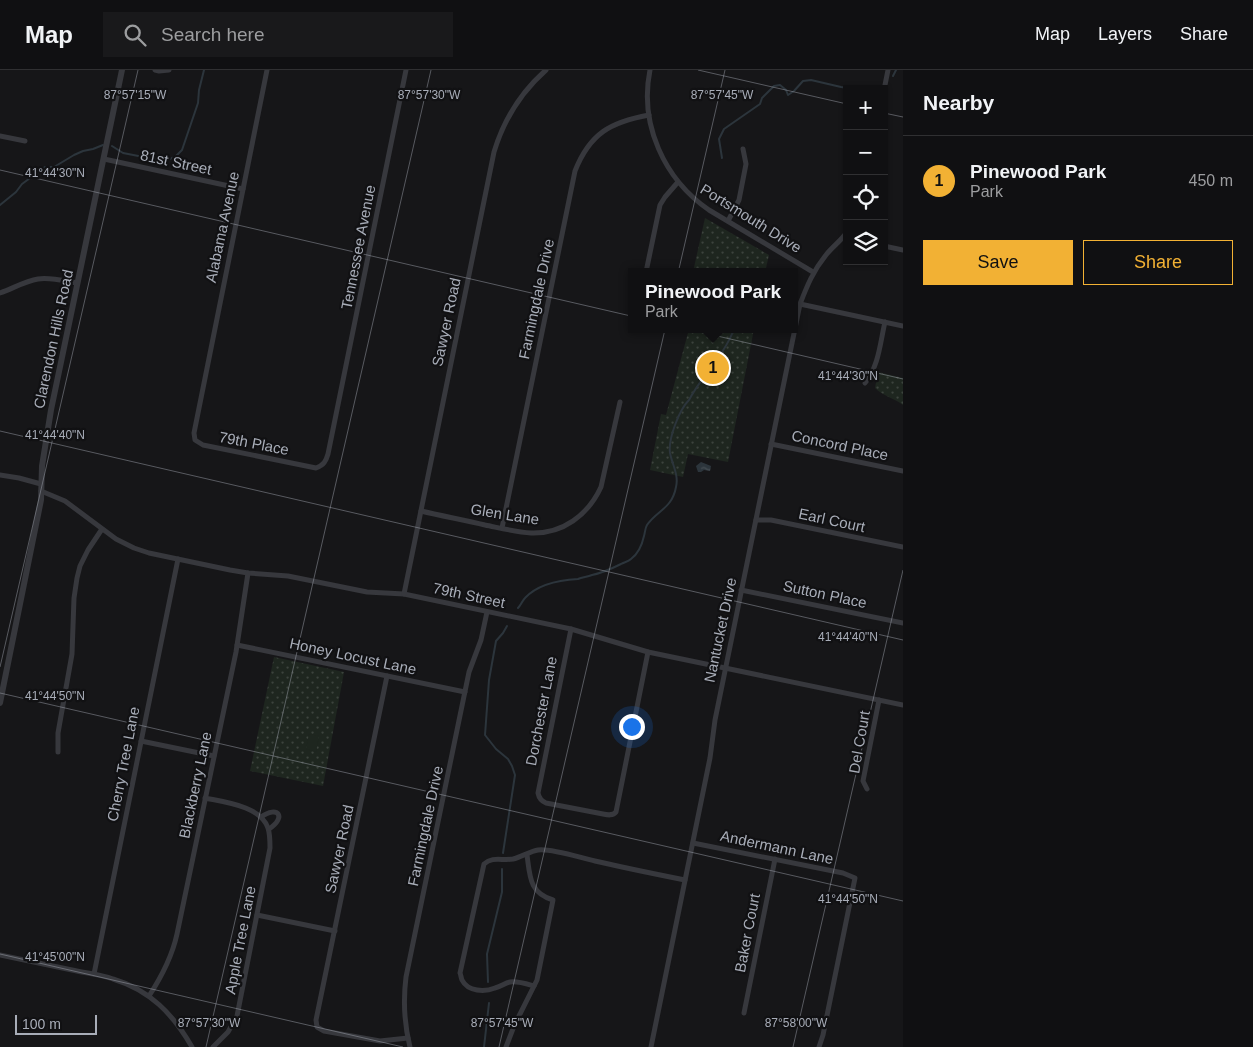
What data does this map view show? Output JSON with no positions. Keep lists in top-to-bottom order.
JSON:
{
  "streets": {
    "street": [
      "81st Street",
      "Portsmouth Drive",
      "Alabama Avenue",
      "Tennessee Avenue",
      "Farmingdale Drive",
      "Sawyer Road",
      "Clarendon Hills Road",
      "79th Place",
      "Concord Place",
      "Glen Lane",
      "Earl Court",
      "Sutton Place",
      "79th Street",
      "Nantucket Drive",
      "Honey Locust Lane",
      "Dorchester Lane",
      "Del Court",
      "Cherry Tree Lane",
      "Blackberry Lane",
      "Andermann Lane",
      "Baker Court",
      "Apple Tree Lane"
    ]
  },
  "crossings": [
    ["81st Street", "Alabama Avenue"],
    ["81st Street", "Clarendon Hills Road"],
    ["Portsmouth Drive", "Farmingdale Drive"],
    ["Portsmouth Drive", "Nantucket Drive"],
    ["Alabama Avenue", "79th Place"],
    ["Tennessee Avenue", "79th Place"],
    ["Farmingdale Drive", "Sawyer Road"],
    ["Farmingdale Drive", "Glen Lane"],
    ["Farmingdale Drive", "79th Street"],
    ["Farmingdale Drive", "Honey Locust Lane"],
    ["Sawyer Road", "Glen Lane"],
    ["Sawyer Road", "79th Street"],
    ["Sawyer Road", "Honey Locust Lane"],
    ["Clarendon Hills Road", "79th Street"],
    ["Concord Place", "Nantucket Drive"],
    ["Earl Court", "Nantucket Drive"],
    ["Sutton Place", "Nantucket Drive"],
    ["79th Street", "Nantucket Drive"],
    ["79th Street", "Dorchester Lane"],
    ["79th Street", "Del Court"],
    ["79th Street", "Cherry Tree Lane"],
    ["79th Street", "Blackberry Lane"],
    ["Nantucket Drive", "Andermann Lane"],
    ["Honey Locust Lane", "Blackberry Lane"],
    ["Blackberry Lane", "Apple Tree Lane"],
    ["Andermann Lane", "Baker Court"]
  ],
  "scale_bar": "100 m",
  "page": {
    "header": "Map",
    "search": "Search here",
    "nav": ["Map", "Layers", "Share"],
    "heading": "Nearby",
    "map_buttons": ["+", "−"],
    "list": [
      {
        "mark": "1",
        "name": "Pinewood Park",
        "note": "Park",
        "value": "450 m"
      }
    ],
    "buttons": ["Save", "Share"],
    "popup": ["Pinewood Park", "Park"],
    "pins": "1",
    "scale": "100 m"
  },
  "coordinates": [
    "87°57'15\"W",
    "87°57'30\"W",
    "87°57'45\"W",
    "41°44'30\"N",
    "41°44'40\"N",
    "41°44'50\"N",
    "41°45'00\"N",
    "87°58'00\"W"
  ]
}
